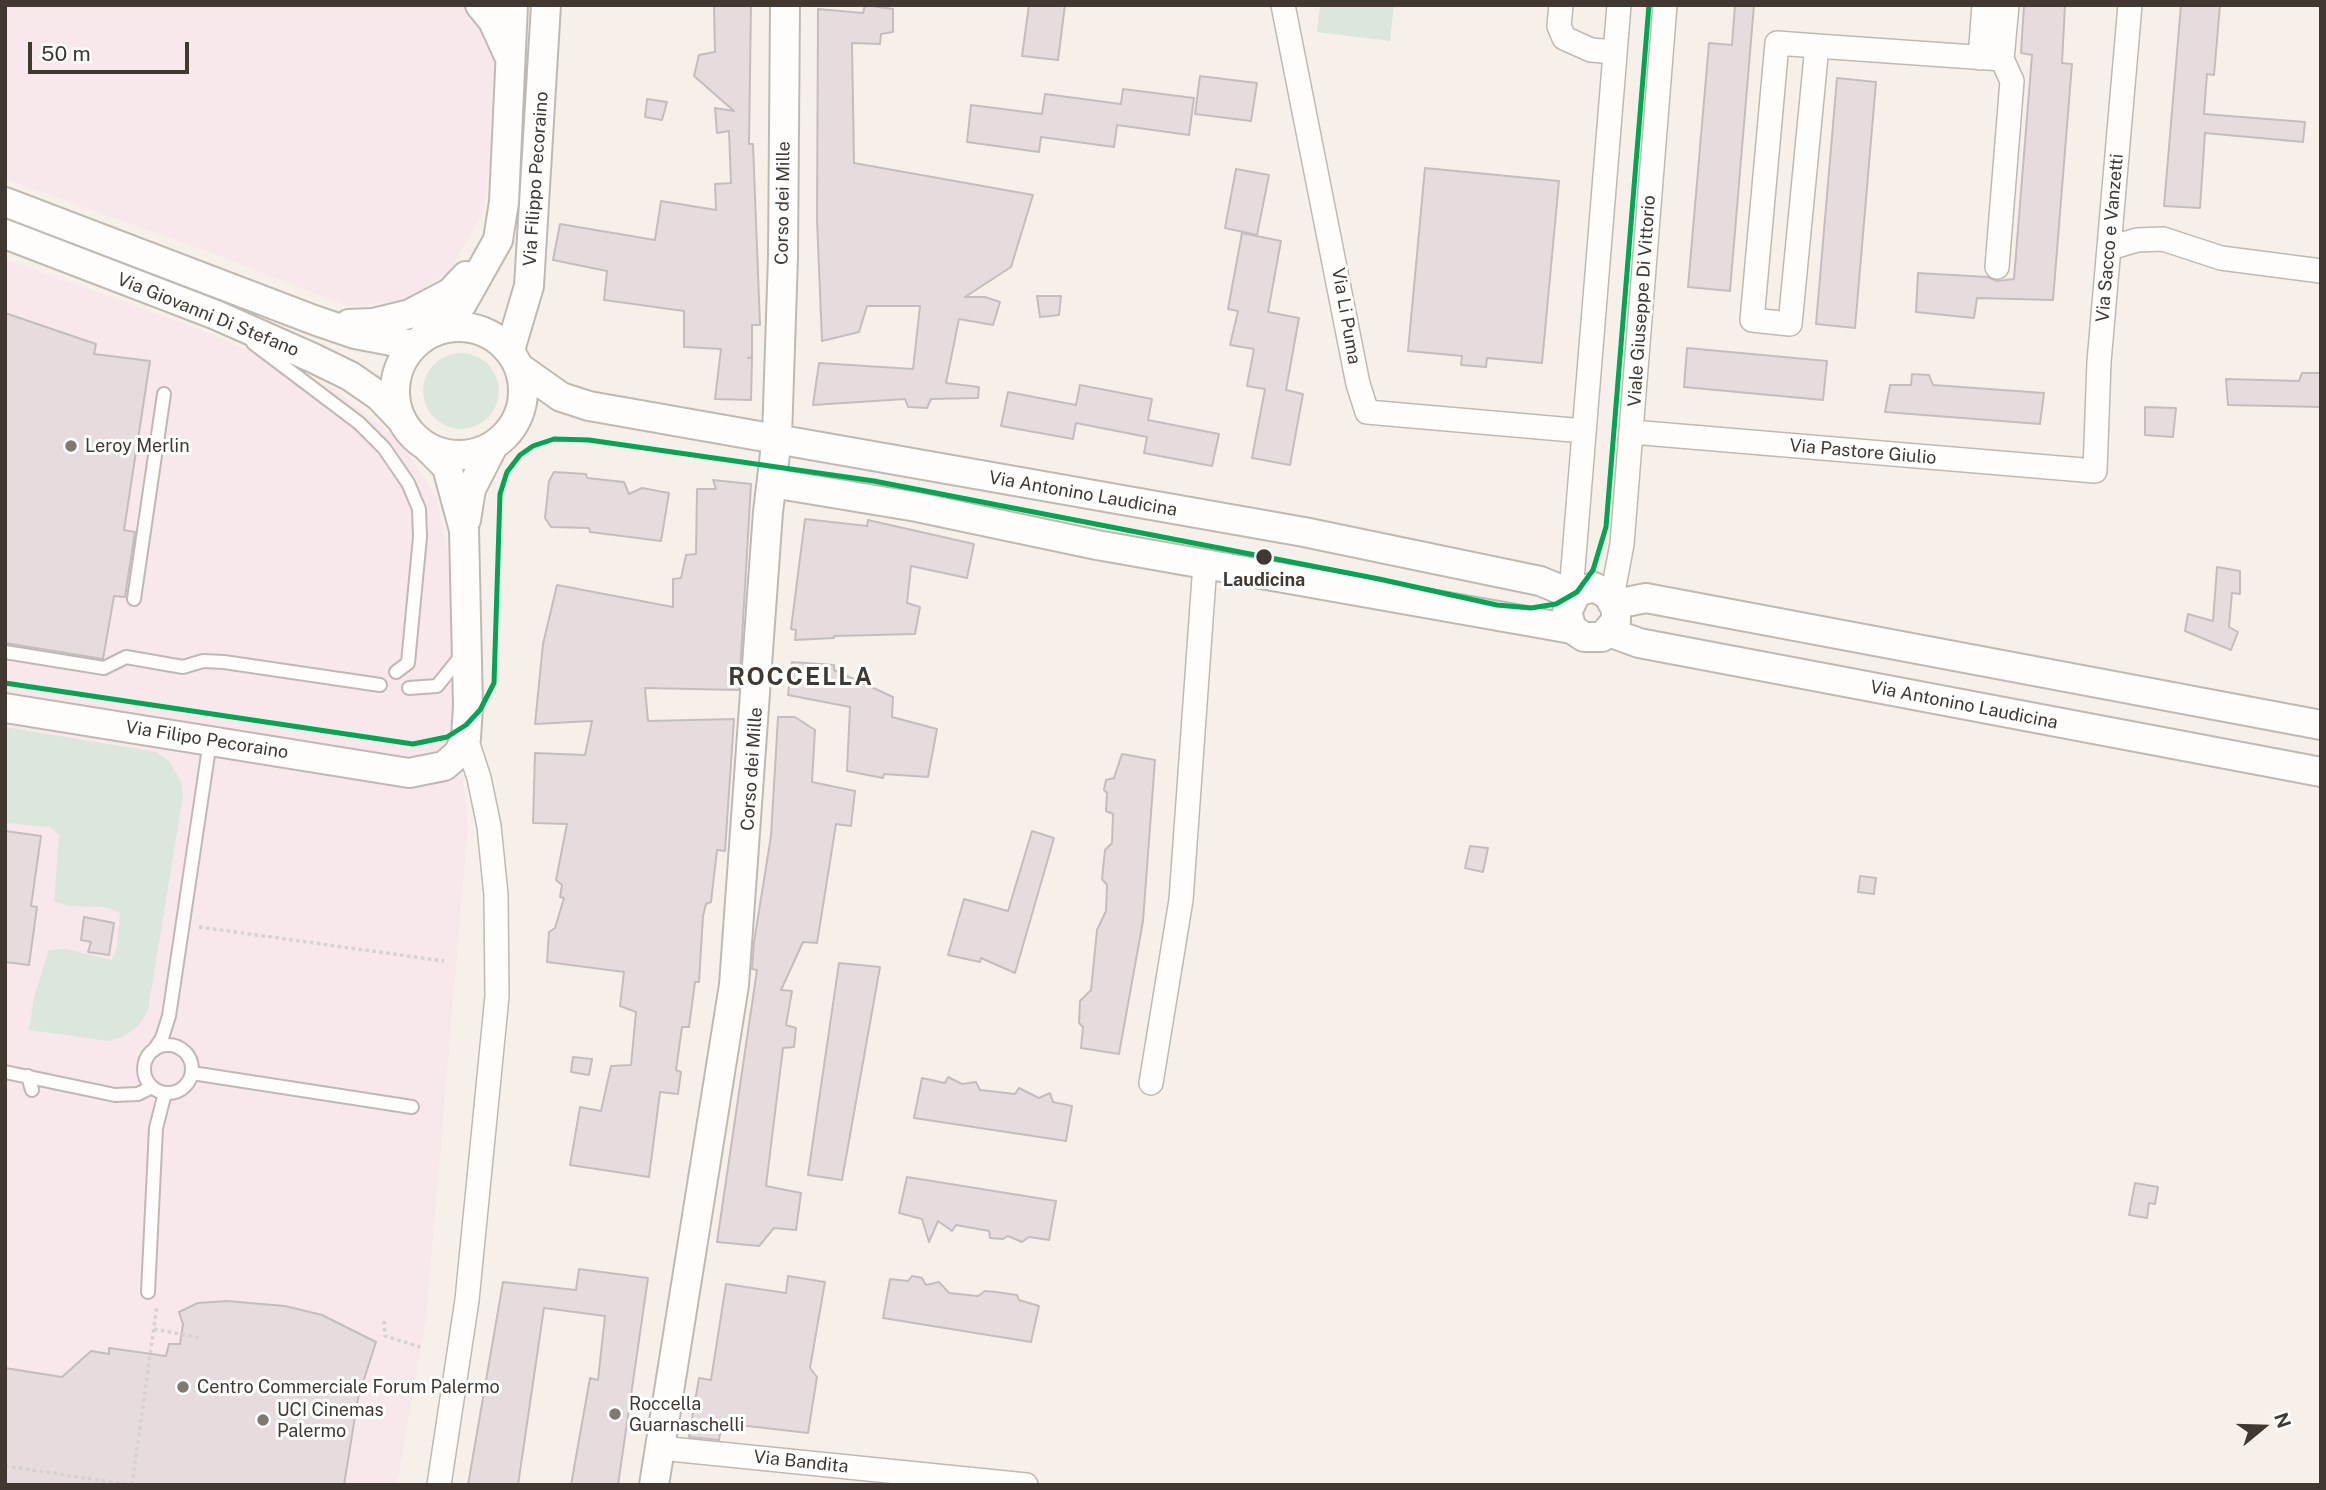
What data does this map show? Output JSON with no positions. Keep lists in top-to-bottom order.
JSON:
{
  "streets": {
    "street": [
      "Via Filippo Pecoraino",
      "Corso dei Mille",
      "Via Sacco e Vanzetti",
      "Viale Giuseppe Di Vittorio",
      "Via Giovanni Di Stefano",
      "Via Li Puma",
      "Via Pastore Giulio",
      "Via Antonino Laudicina",
      "Via Filipo Pecoraino",
      "Via Bandita"
    ]
  },
  "crossings": [
    ["Via Filippo Pecoraino", "Via Giovanni Di Stefano"],
    ["Corso dei Mille", "Via Antonino Laudicina"],
    ["Corso dei Mille", "Via Bandita"],
    ["Via Sacco e Vanzetti", "Via Pastore Giulio"],
    ["Viale Giuseppe Di Vittorio", "Via Pastore Giulio"],
    ["Viale Giuseppe Di Vittorio", "Via Antonino Laudicina"]
  ],
  "districts": ["ROCCELLA"],
  "places": [
    "Leroy Merlin",
    "Laudicina",
    "Centro Commerciale Forum Palermo",
    "Roccella Guarnaschelli",
    "UCI Cinemas Palermo"
  ],
  "scale_bar": "50 m",
  "north": "right"
}
